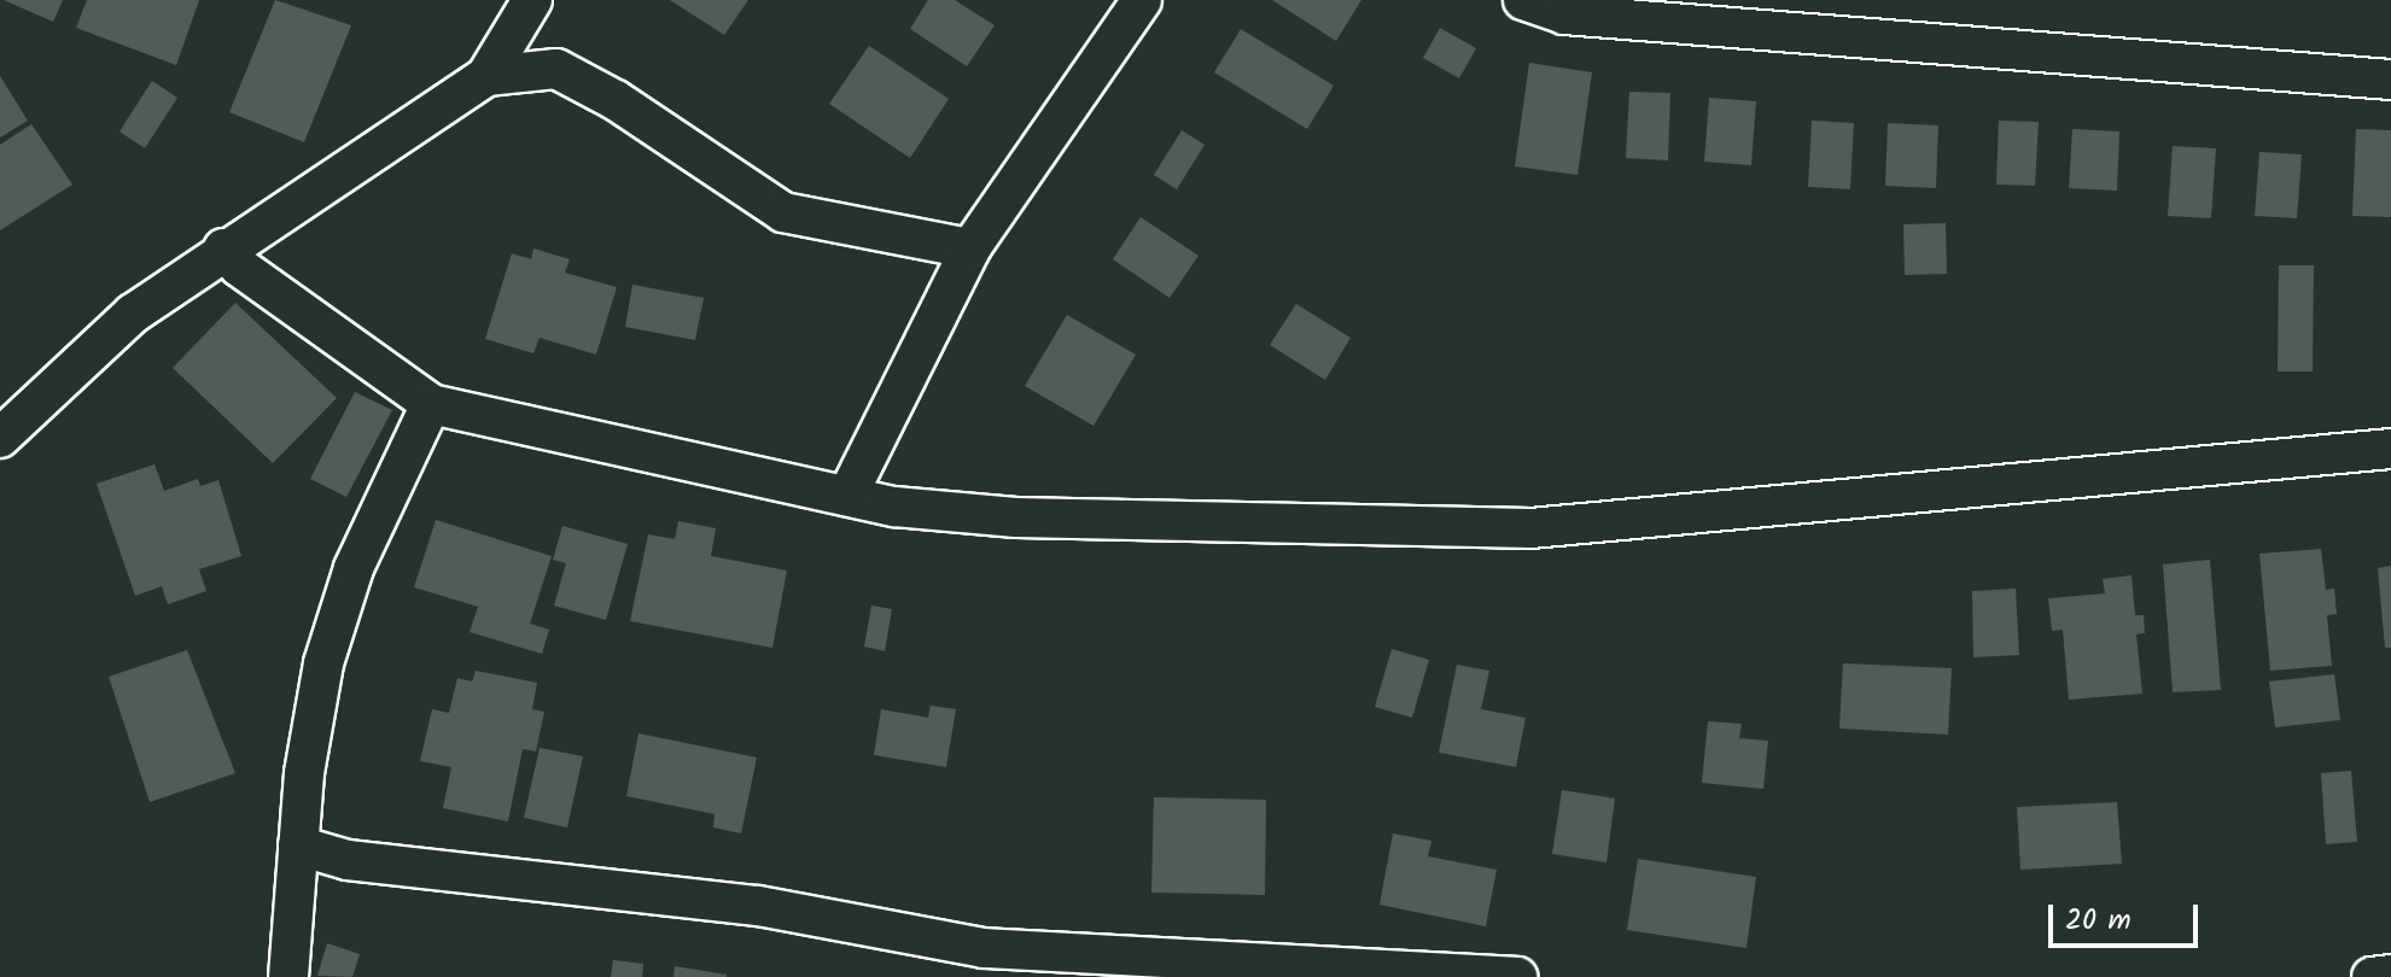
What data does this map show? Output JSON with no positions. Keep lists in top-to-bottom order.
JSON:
{
  "scale_bar": "20 m"
}
